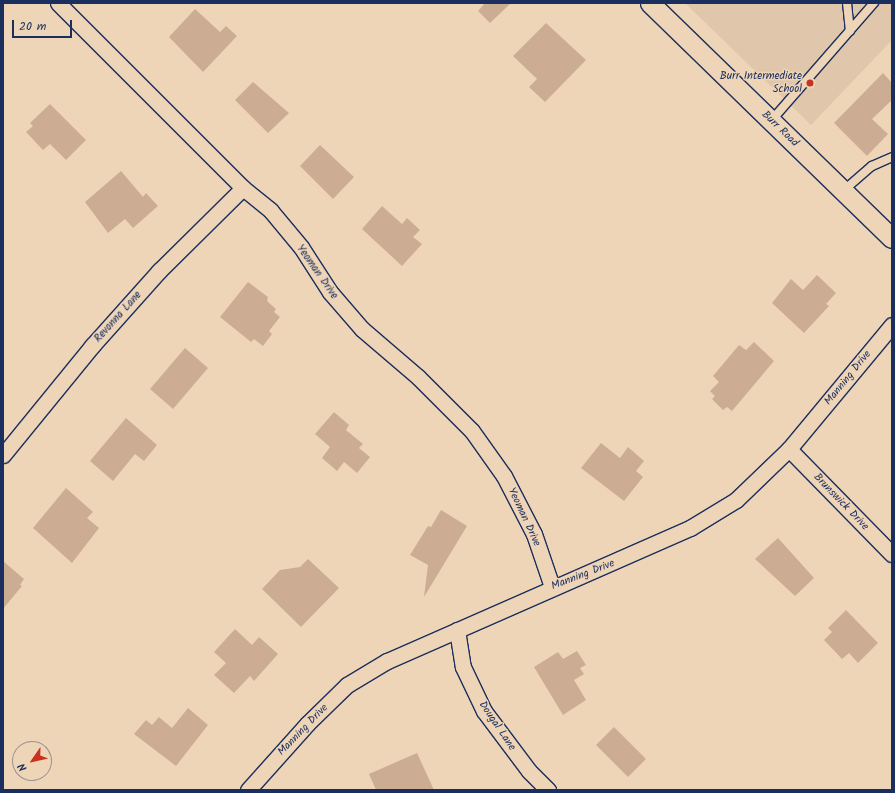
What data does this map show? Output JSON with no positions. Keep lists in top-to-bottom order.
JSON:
{
  "streets": {
    "street": [
      "Burr Road",
      "Yeoman Drive",
      "Revonna Lane",
      "Manning Drive",
      "Brunswick Drive",
      "Dougal Lane"
    ]
  },
  "crossings": [
    ["Yeoman Drive", "Revonna Lane"],
    ["Yeoman Drive", "Manning Drive"],
    ["Manning Drive", "Brunswick Drive"],
    ["Manning Drive", "Dougal Lane"]
  ],
  "places": ["Burr Intermediate School"],
  "scale_bar": "20 m",
  "north": "bottom left"
}
